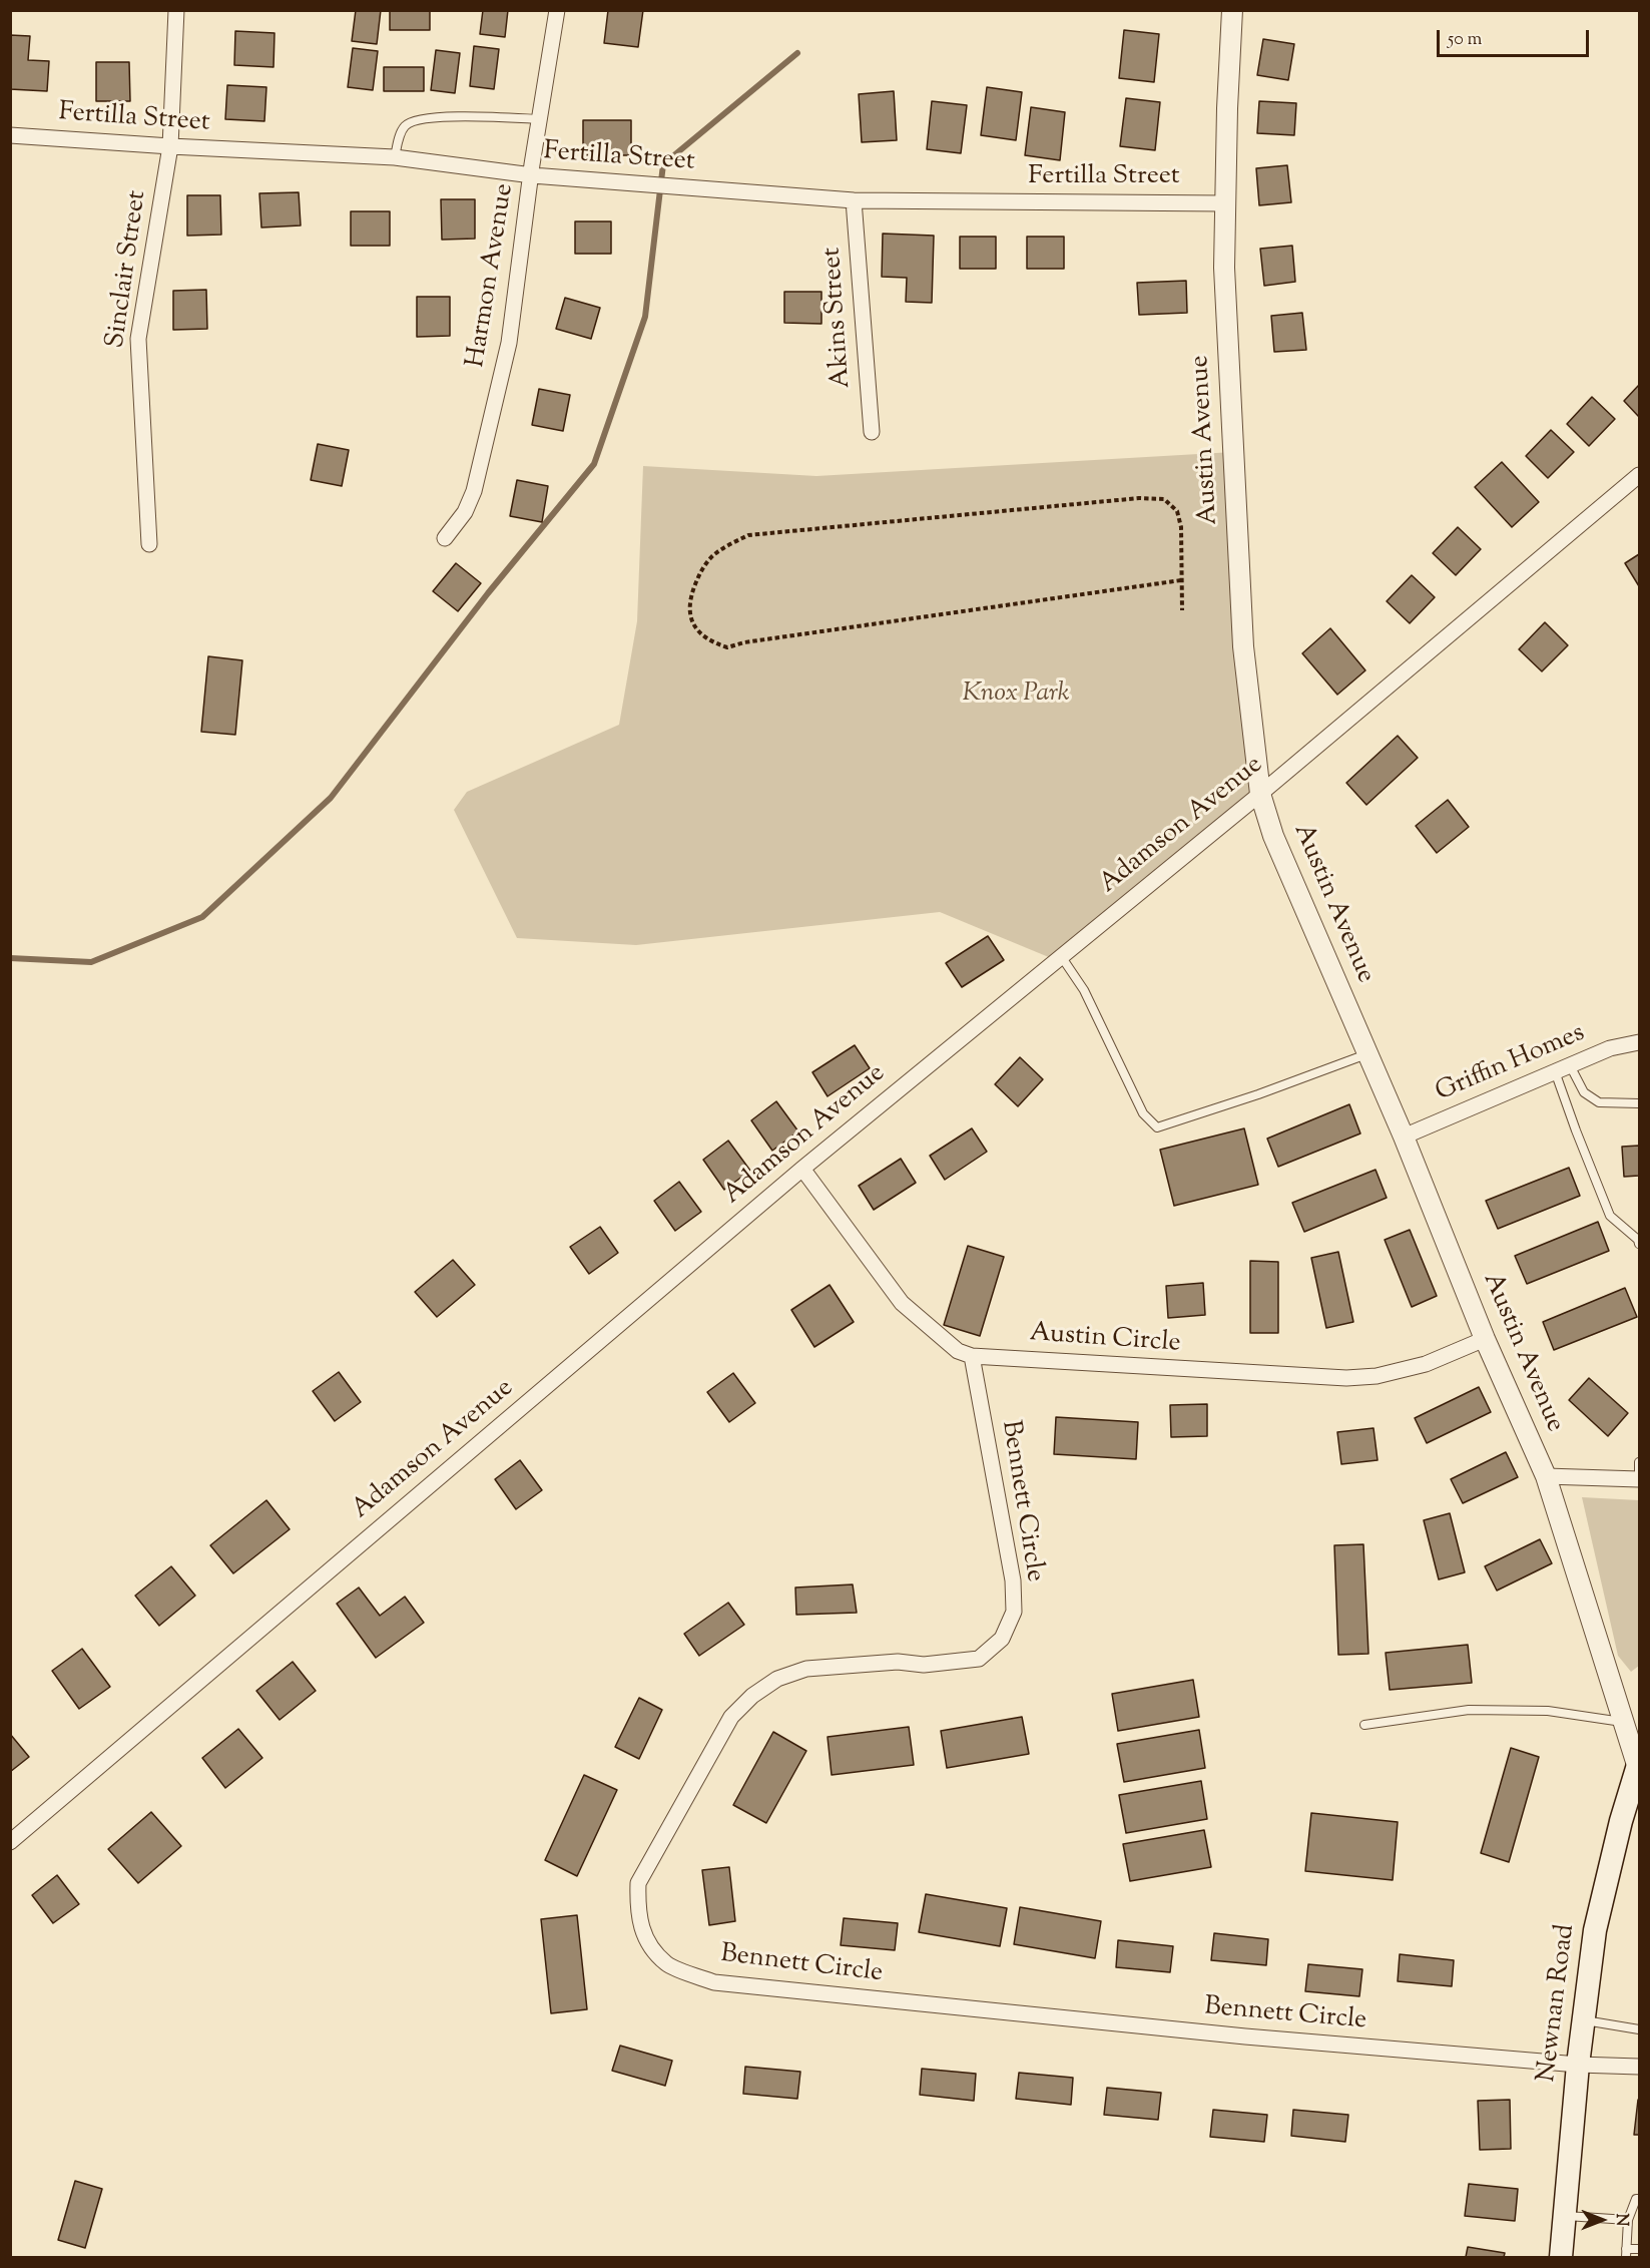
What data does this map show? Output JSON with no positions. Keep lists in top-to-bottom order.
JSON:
{
  "streets": {
    "main road": ["Newnan Road"],
    "street": [
      "Fertilla Street",
      "Sinclair Street",
      "Harmon Avenue",
      "Akins Street",
      "Austin Avenue",
      "Adamson Avenue",
      "Griffin Homes",
      "Austin Circle",
      "Bennett Circle"
    ]
  },
  "crossings": [
    ["Fertilla Street", "Sinclair Street"],
    ["Fertilla Street", "Harmon Avenue"],
    ["Fertilla Street", "Akins Street"],
    ["Fertilla Street", "Austin Avenue"],
    ["Austin Avenue", "Adamson Avenue"],
    ["Austin Avenue", "Griffin Homes"],
    ["Austin Avenue", "Austin Circle"],
    ["Austin Avenue", "Newnan Road"],
    ["Adamson Avenue", "Austin Circle"],
    ["Austin Circle", "Bennett Circle"],
    ["Bennett Circle", "Newnan Road"]
  ],
  "parks": ["Knox Park"],
  "scale_bar": "50 m",
  "north": "right"
}
